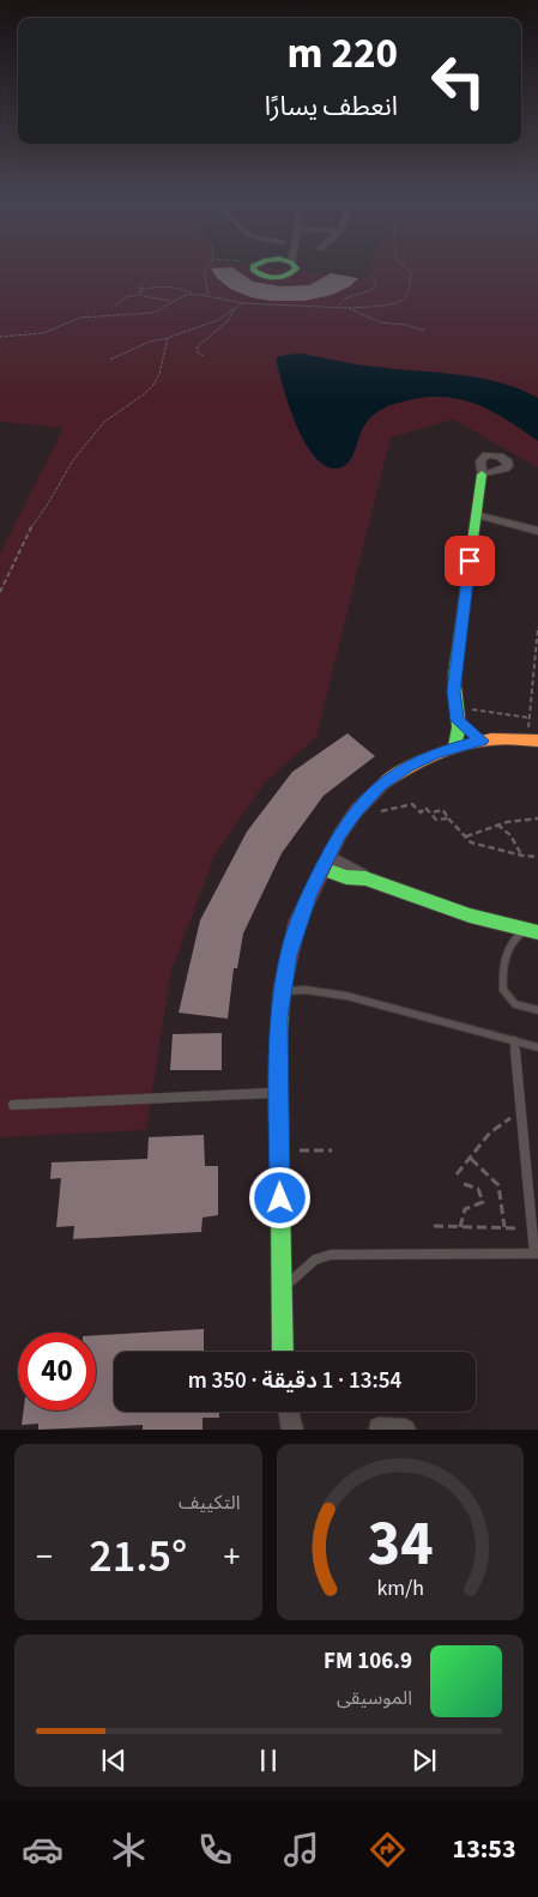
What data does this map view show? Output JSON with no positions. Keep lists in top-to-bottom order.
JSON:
{
  "page": {
    "turn": ["220 m", "انعطف يسارًا"],
    "limit": "40",
    "trip": "13:54 · 1 دقيقة · 350 m",
    "tile": "التكييف",
    "heat": ["−", "21.5°", "+"],
    "song": ["106.9 FM", "الموسيقى"],
    "tabs": "13:53",
    "gauge": ["34", "km/h"]
  }
}
